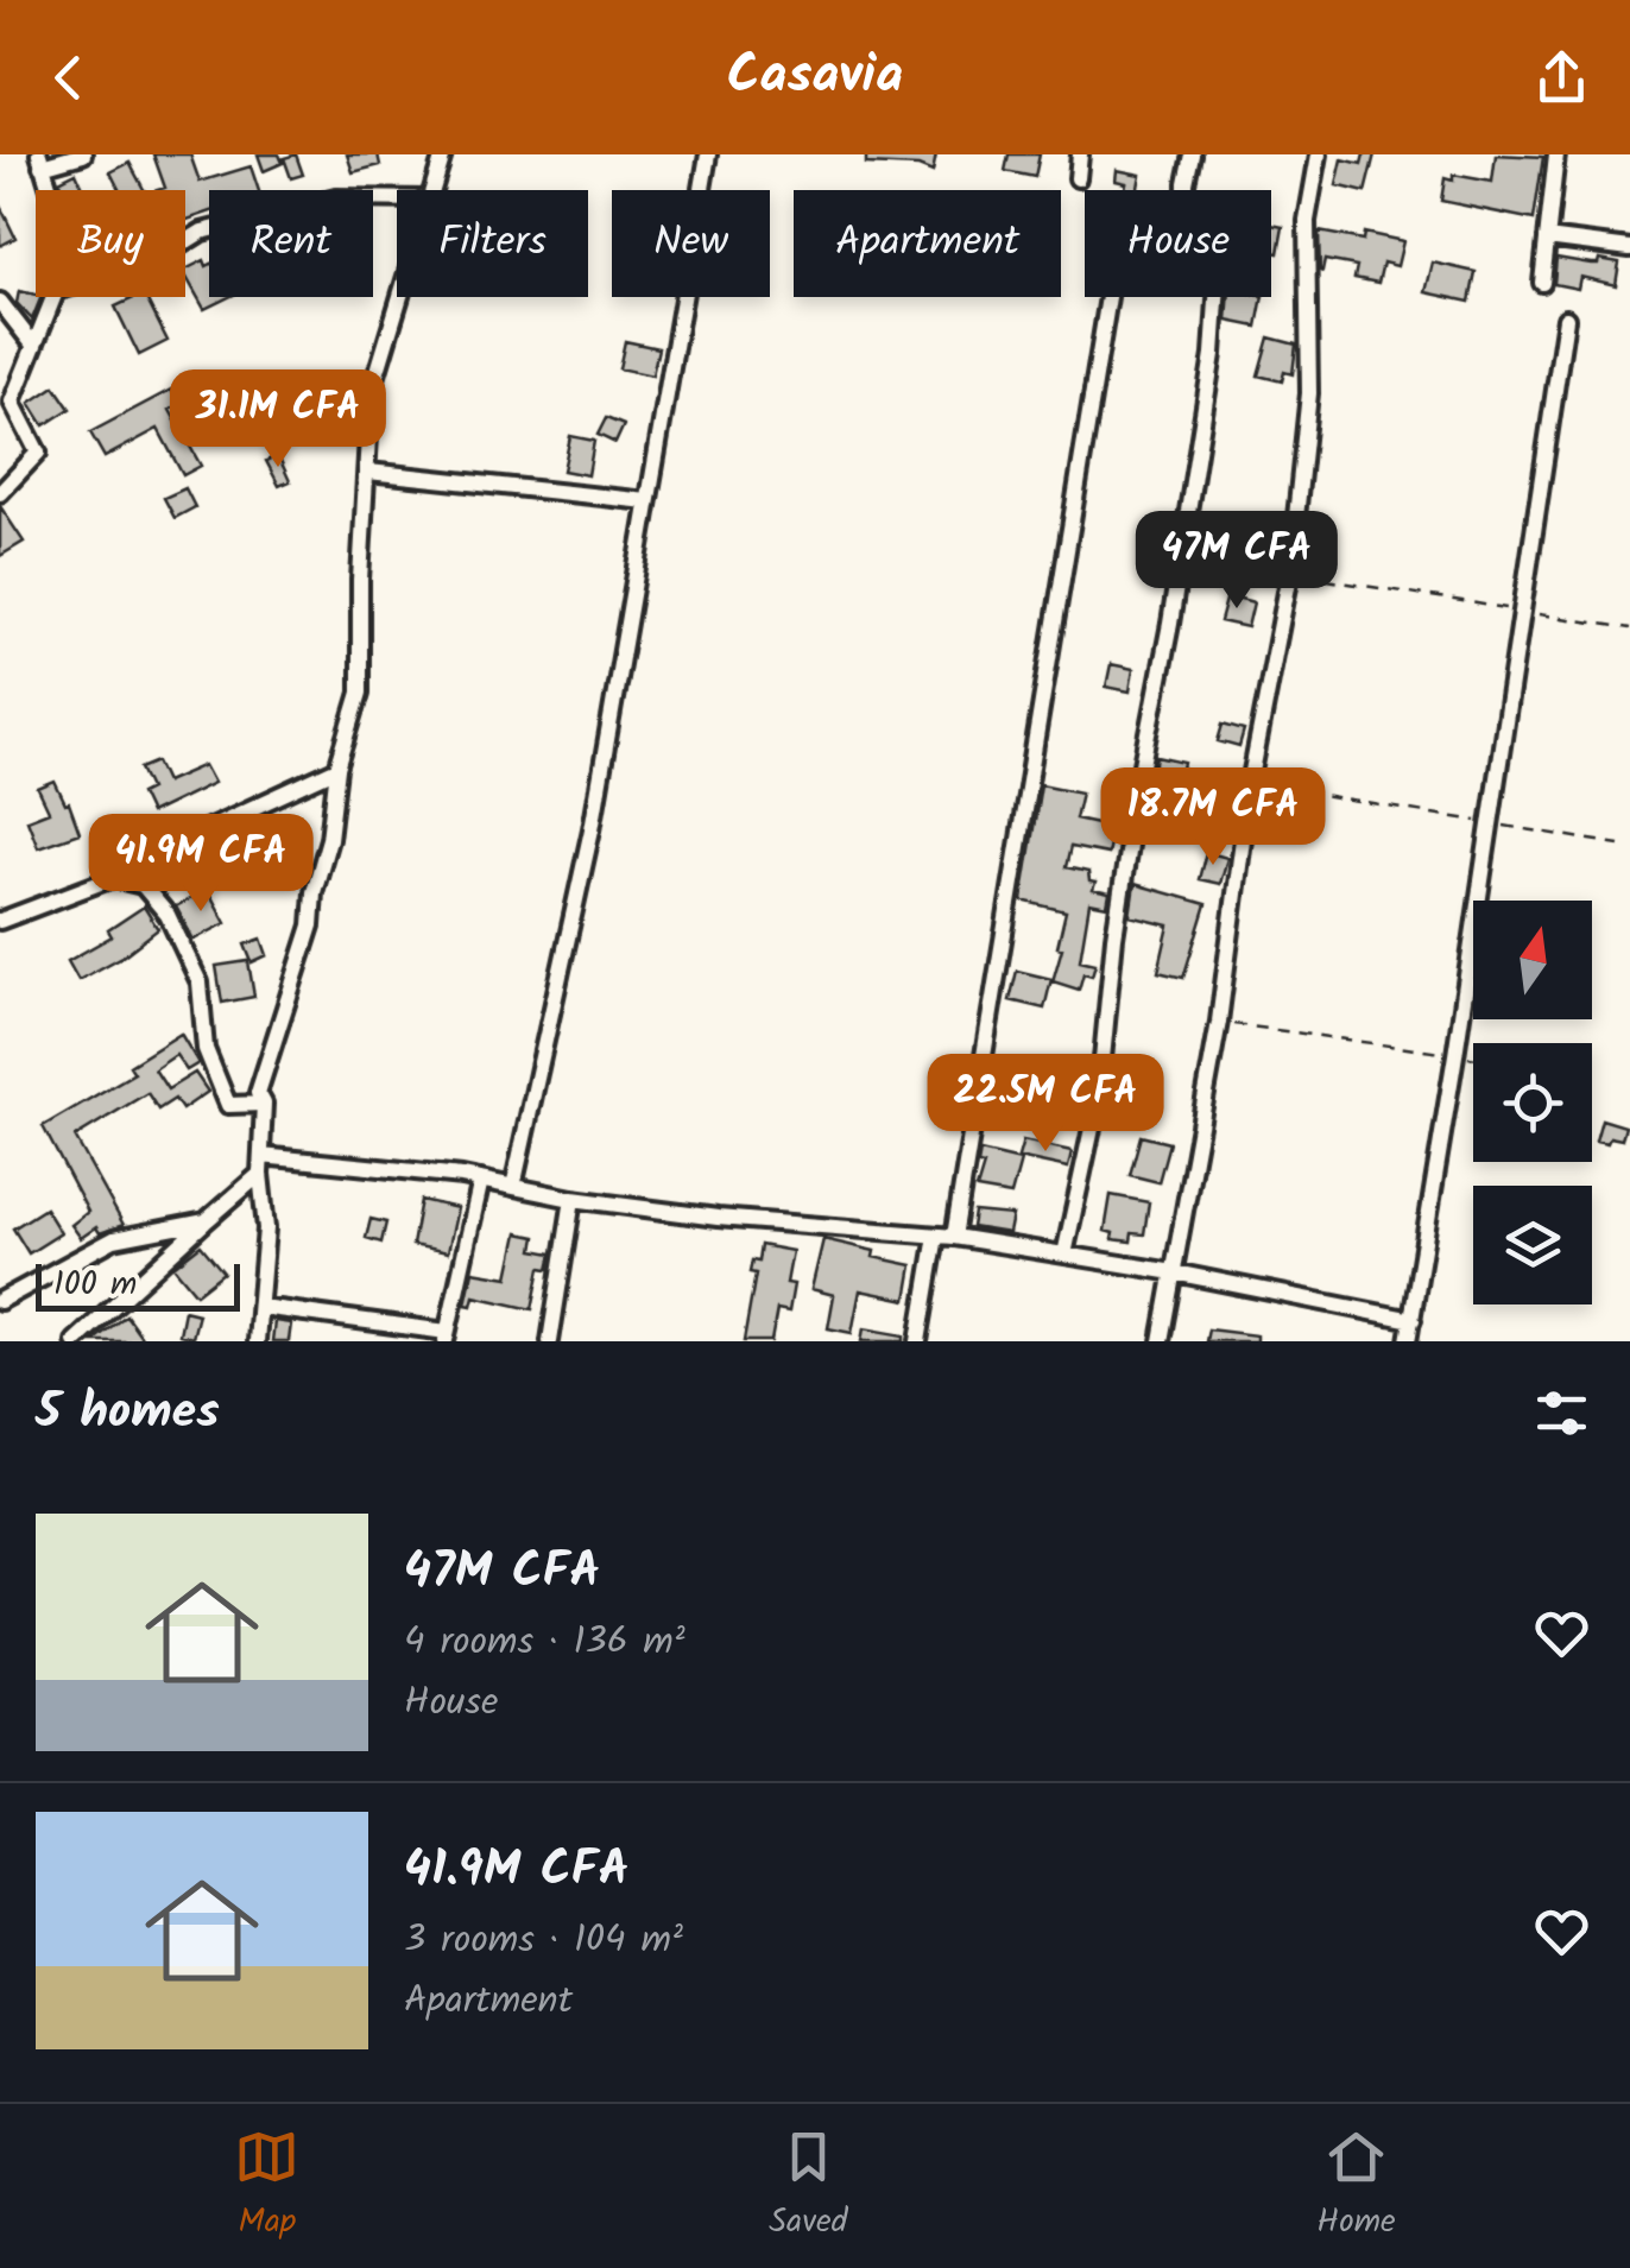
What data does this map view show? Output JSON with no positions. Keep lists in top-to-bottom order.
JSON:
{
  "scale_bar": "100 m",
  "north": "top",
  "page": {
    "header": "Casavia",
    "chip": [
      "Buy",
      "Rent",
      "Filters",
      "New",
      "Apartment",
      "House"
    ],
    "price": [
      "31.1M CFA",
      "47M CFA",
      "18.7M CFA",
      "41.9M CFA",
      "22.5M CFA"
    ],
    "scale": "100 m",
    "heading": "5 homes",
    "list": [
      {
        "name": "47M CFA",
        "note": "4 rooms · 136 m² · House"
      },
      {
        "name": "41.9M CFA",
        "note": "3 rooms · 104 m² · Apartment"
      }
    ],
    "tabs": ["Map", "Saved", "Home"]
  }
}
